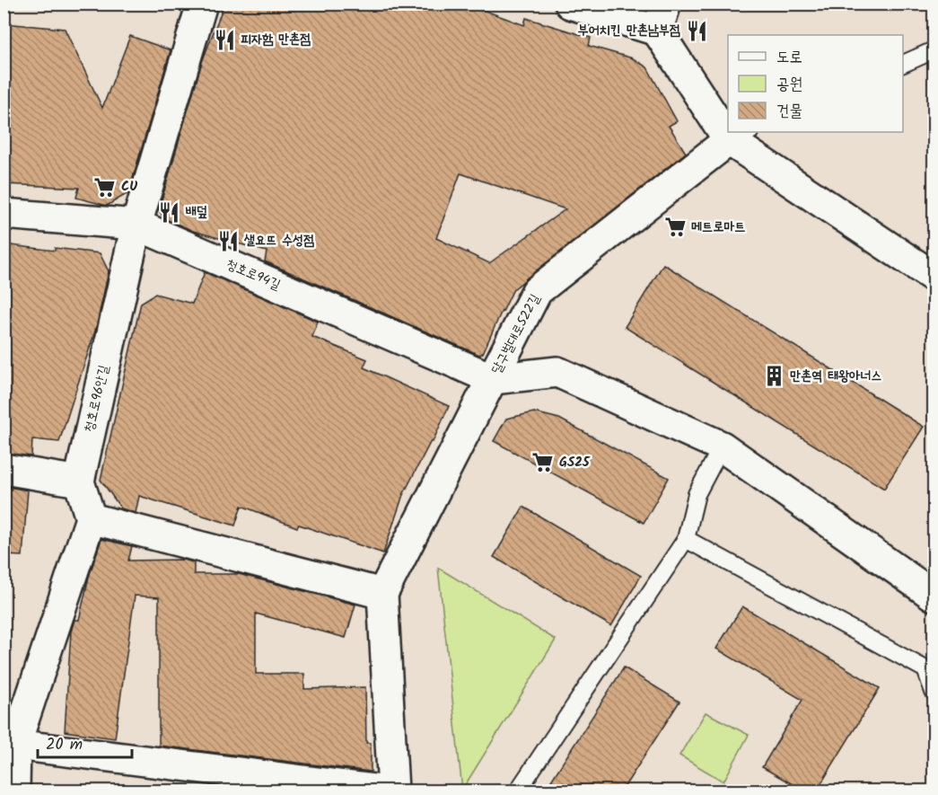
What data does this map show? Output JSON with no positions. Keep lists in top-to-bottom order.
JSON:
{
  "streets": {
    "street": ["청호로94길", "달구벌대로522길", "청호로96안길"]
  },
  "crossings": [
    ["청호로94길", "달구벌대로522길"],
    ["청호로94길", "청호로96안길"]
  ],
  "places": {
    "restaurant": [
      "부어치킨 만촌남부점",
      "피자함 만촌점",
      "배덮",
      "샐요뜨 수성점"
    ],
    "supermarket": ["CU", "메트로마트", "GS25"],
    "building": ["만촌역 태왕아너스"]
  },
  "legend": ["도로", "공원", "건물"],
  "scale_bar": "20 m"
}
